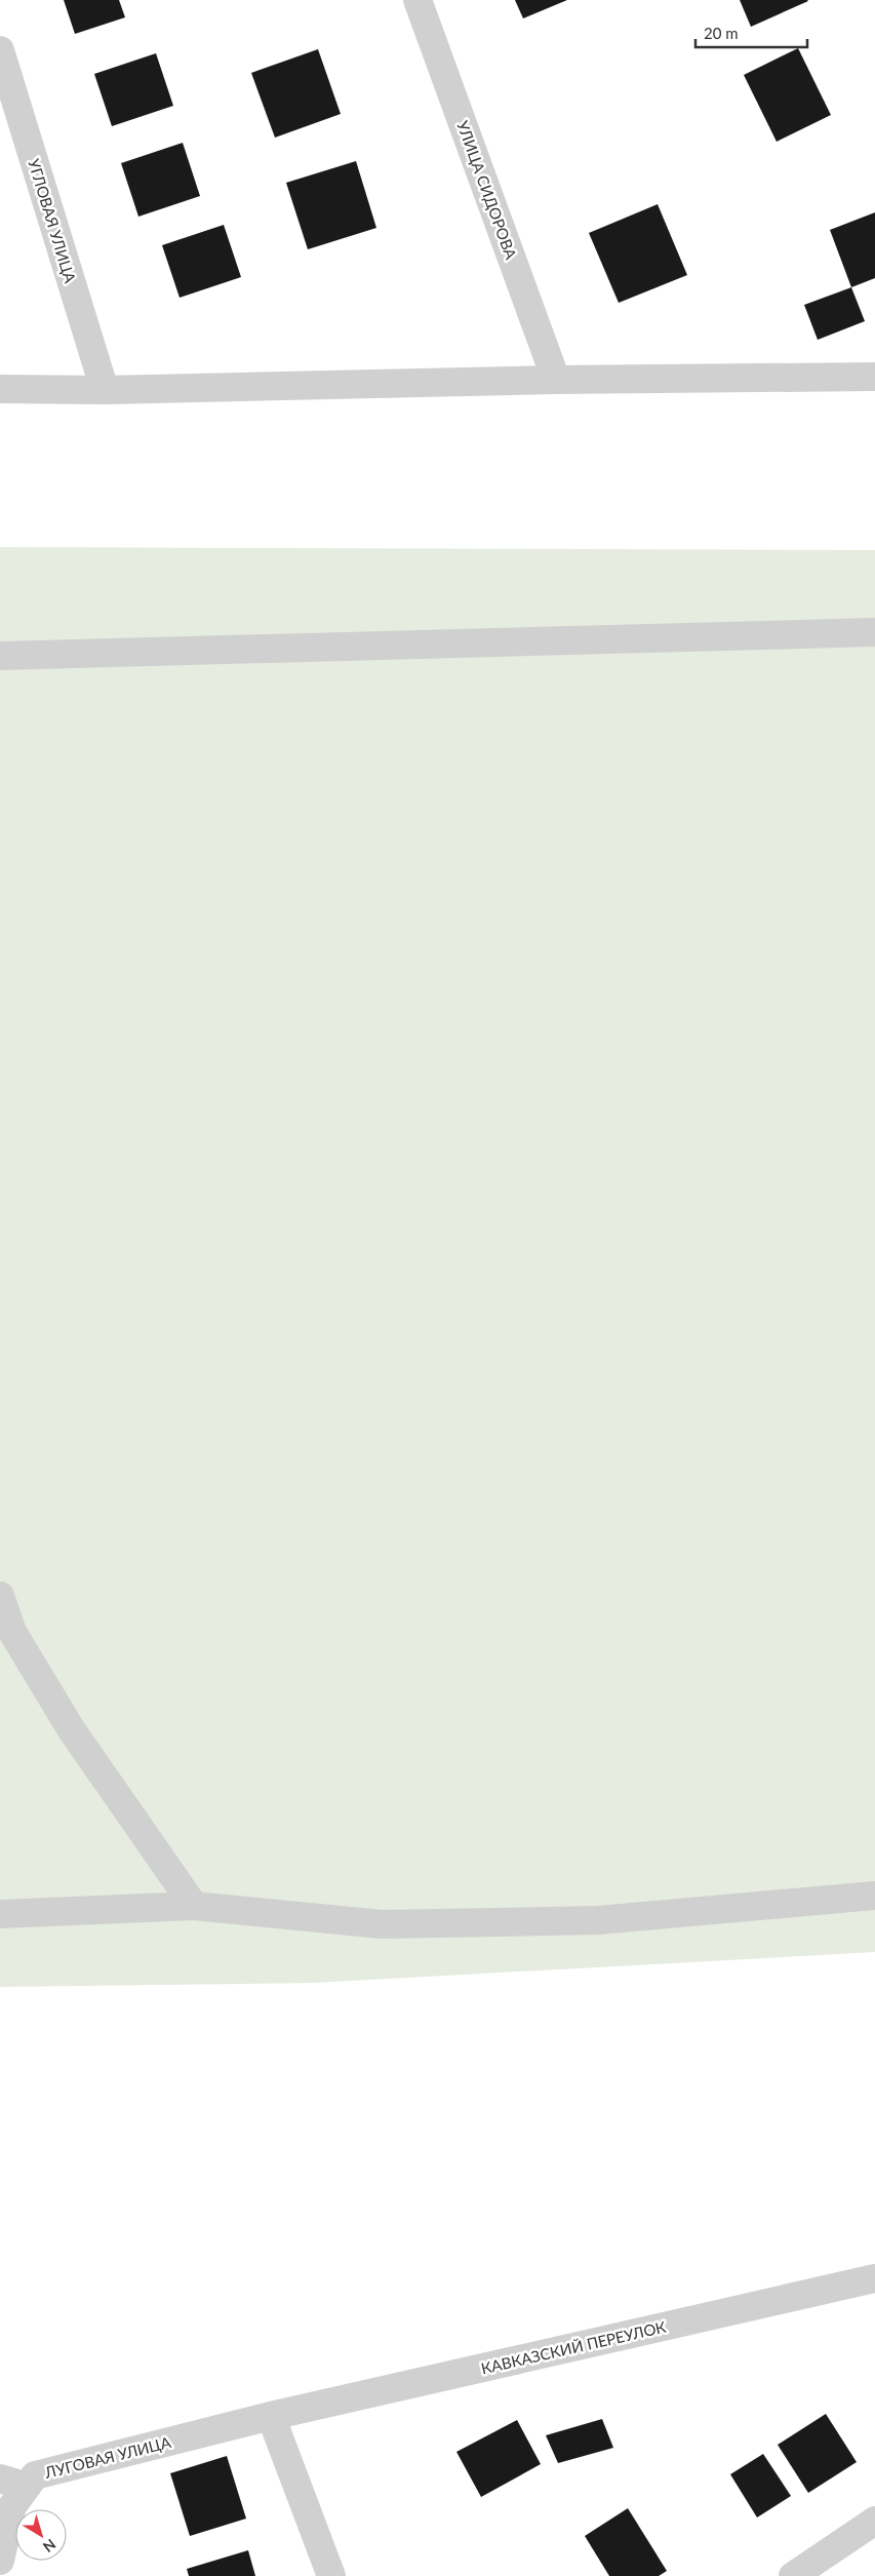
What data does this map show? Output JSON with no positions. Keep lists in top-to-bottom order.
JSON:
{
  "streets": {
    "street": [
      "УЛИЦА СИДОРОВА",
      "УГЛОВАЯ УЛИЦА",
      "КАВКАЗСКИЙ ПЕРЕУЛОК",
      "ЛУГОВАЯ УЛИЦА"
    ]
  },
  "crossings": [
    ["КАВКАЗСКИЙ ПЕРЕУЛОК", "ЛУГОВАЯ УЛИЦА"]
  ],
  "scale_bar": "20 m",
  "north": "bottom right"
}
